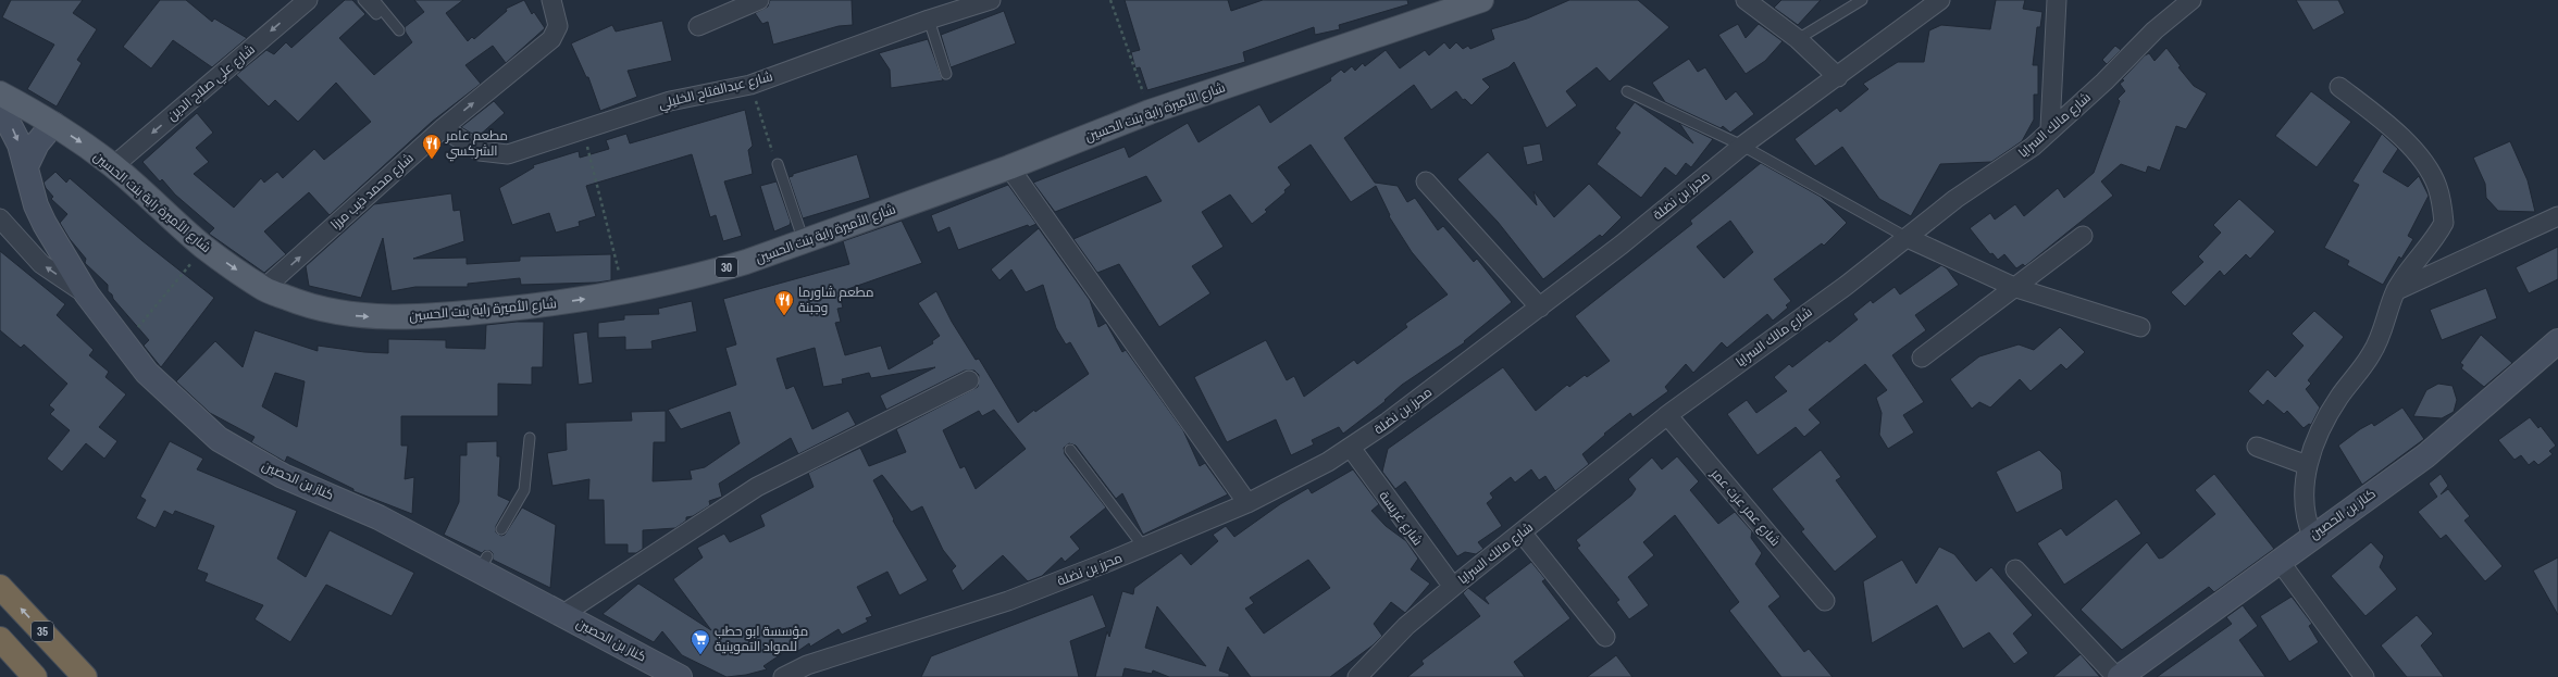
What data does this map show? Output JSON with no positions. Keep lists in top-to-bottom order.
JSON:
{
  "streets": {
    "highway": ["35"],
    "main road": ["شارع الأميرة راية بنت الحسين", "30"],
    "street": [
      "شارع علي صلاح الدين",
      "شارع عبدالفتاح الخليلي",
      "شارع مالك السرايا",
      "شارع محمد ذيب مرزا",
      "محرز بن نضلة",
      "كناز بن الحصين",
      "شارع عمر عزت عمر",
      "شارع غريسة"
    ]
  },
  "crossings": [
    ["شارع علي صلاح الدين", "شارع الأميرة راية بنت الحسين"],
    ["شارع عبدالفتاح الخليلي", "شارع محمد ذيب مرزا"],
    ["شارع الأميرة راية بنت الحسين", "شارع محمد ذيب مرزا"],
    ["شارع مالك السرايا", "شارع عمر عزت عمر"],
    ["شارع مالك السرايا", "شارع غريسة"],
    ["محرز بن نضلة", "شارع غريسة"]
  ],
  "one_way": ["شارع علي صلاح الدين", "شارع محمد ذيب مرزا"],
  "places": {
    "restaurant": ["مطعم عامر الشركسي", "مطعم شاورما وجبنة"],
    "supermarket": ["مؤسسة ابو حطب للمواد التموينية"]
  }
}
